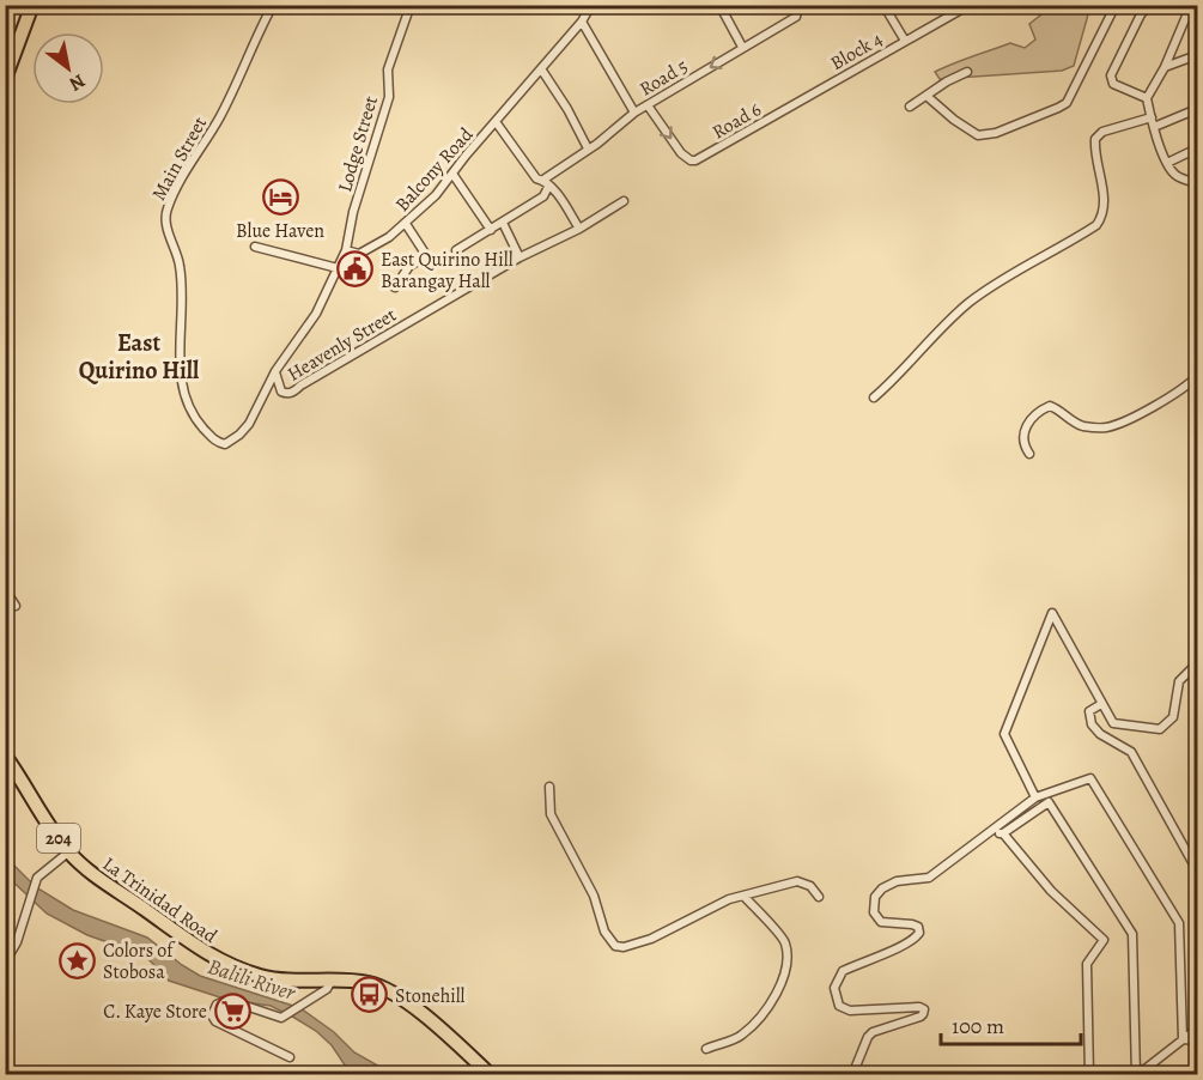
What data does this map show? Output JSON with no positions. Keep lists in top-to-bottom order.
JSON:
{
  "streets": {
    "highway": ["204", "La Trinidad Road"],
    "street": [
      "Block 4",
      "Road 5",
      "Road 6",
      "Lodge Street",
      "Main Street",
      "Balcony Road",
      "Heavenly Street"
    ]
  },
  "crossings": [
    ["Block 4", "Road 6"],
    ["Road 5", "Road 6"],
    ["Main Street", "Heavenly Street"]
  ],
  "districts": ["East Quirino Hill"],
  "water": ["Balili River"],
  "places": {
    "hotel": ["Blue Haven"],
    "public building": ["East Quirino Hill Barangay Hall"],
    "place": ["Colors of Stobosa"],
    "bus stop": ["Stonehill"],
    "supermarket": ["C. Kaye Store"]
  },
  "scale_bar": "100 m",
  "north": "bottom right"
}
